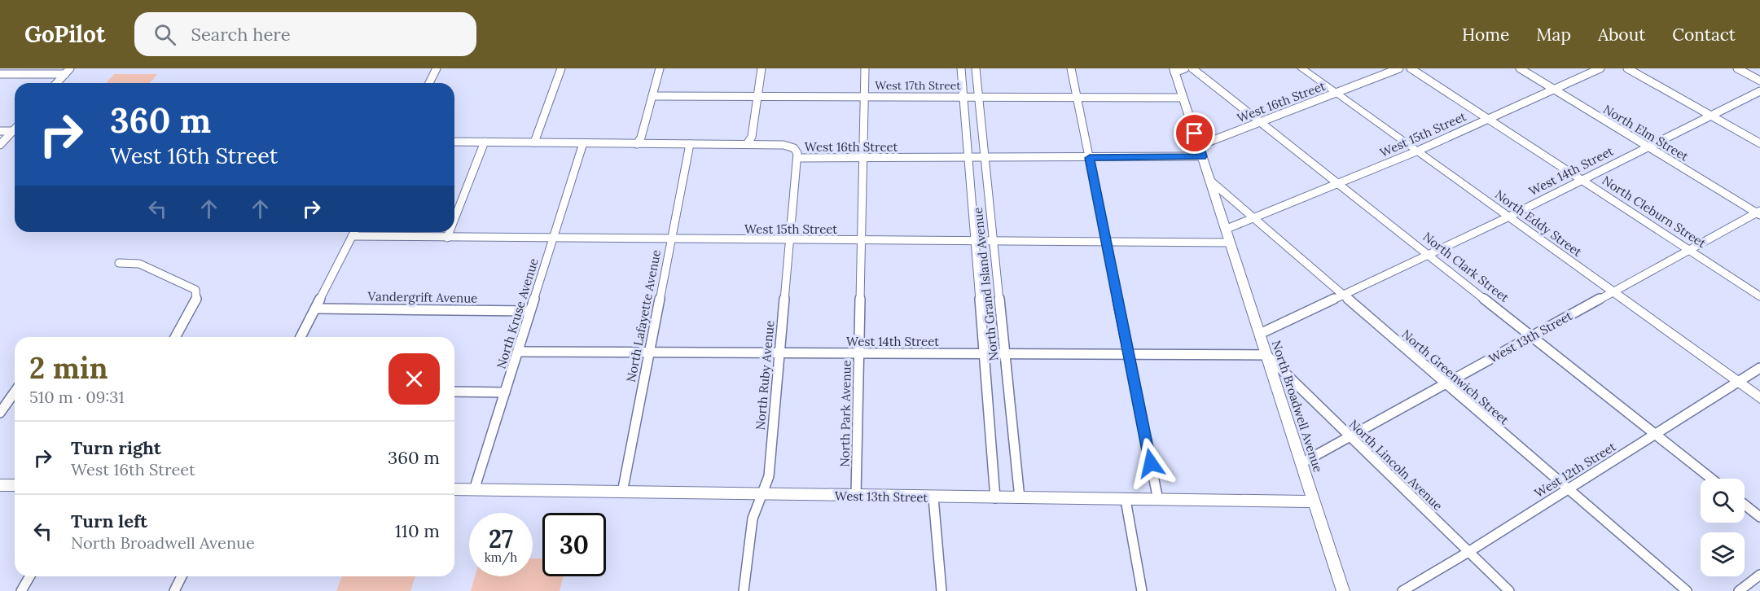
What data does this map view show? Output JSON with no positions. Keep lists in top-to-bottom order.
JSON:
{
  "streets": {
    "main road": ["North Eddy Street", "West 13th Street", "North Broadwell Avenue"],
    "street": [
      "West 17th Street",
      "West 16th Street",
      "North Elm Street",
      "West 15th Street",
      "West 14th Street",
      "North Cleburn Street",
      "North Clark Street",
      "North Grand Island Avenue",
      "Vandergrift Avenue",
      "North Kruse Avenue",
      "North Lafayette Avenue",
      "North Ruby Avenue",
      "North Greenwich Street",
      "North Park Avenue",
      "North Lincoln Avenue",
      "West 12th Street"
    ]
  },
  "crossings": [
    ["West 17th Street", "North Grand Island Avenue"],
    ["West 17th Street", "North Broadwell Avenue"],
    ["West 17th Street", "North Park Avenue"],
    ["West 16th Street", "North Eddy Street"],
    ["West 16th Street", "North Clark Street"],
    ["West 16th Street", "North Grand Island Avenue"],
    ["West 16th Street", "North Kruse Avenue"],
    ["West 16th Street", "North Lafayette Avenue"],
    ["West 16th Street", "North Ruby Avenue"],
    ["West 16th Street", "North Broadwell Avenue"],
    ["West 16th Street", "North Park Avenue"],
    ["North Elm Street", "West 15th Street"],
    ["North Elm Street", "West 14th Street"],
    ["North Elm Street", "West 13th Street"],
    ["West 15th Street", "North Cleburn Street"],
    ["West 15th Street", "North Eddy Street"],
    ["West 15th Street", "North Clark Street"],
    ["West 15th Street", "North Grand Island Avenue"],
    ["West 15th Street", "North Kruse Avenue"],
    ["West 15th Street", "North Lafayette Avenue"],
    ["West 15th Street", "North Ruby Avenue"],
    ["West 15th Street", "North Greenwich Street"],
    ["West 15th Street", "North Broadwell Avenue"],
    ["West 15th Street", "North Park Avenue"],
    ["West 14th Street", "North Cleburn Street"],
    ["West 14th Street", "North Eddy Street"],
    ["West 14th Street", "North Clark Street"],
    ["West 14th Street", "North Grand Island Avenue"],
    ["West 14th Street", "North Kruse Avenue"],
    ["West 14th Street", "North Lafayette Avenue"],
    ["West 14th Street", "North Ruby Avenue"],
    ["West 14th Street", "North Greenwich Street"],
    ["West 14th Street", "North Broadwell Avenue"],
    ["West 14th Street", "North Park Avenue"],
    ["West 14th Street", "North Lincoln Avenue"],
    ["North Cleburn Street", "West 13th Street"],
    ["North Eddy Street", "West 13th Street"],
    ["North Eddy Street", "West 12th Street"],
    ["North Clark Street", "West 13th Street"],
    ["North Clark Street", "West 12th Street"],
    ["North Grand Island Avenue", "West 13th Street"],
    ["Vandergrift Avenue", "North Kruse Avenue"],
    ["North Kruse Avenue", "West 13th Street"],
    ["North Lafayette Avenue", "West 13th Street"],
    ["West 13th Street", "North Ruby Avenue"],
    ["West 13th Street", "North Greenwich Street"],
    ["West 13th Street", "North Broadwell Avenue"],
    ["West 13th Street", "North Park Avenue"],
    ["West 13th Street", "North Lincoln Avenue"],
    ["North Greenwich Street", "North Broadwell Avenue"],
    ["North Greenwich Street", "West 12th Street"],
    ["North Broadwell Avenue", "North Lincoln Avenue"],
    ["North Lincoln Avenue", "West 12th Street"]
  ],
  "page": {
    "header": "GoPilot",
    "search": "Search here",
    "nav": [
      "Home",
      "Map",
      "About",
      "Contact"
    ],
    "turn": ["360 m", "West 16th Street"],
    "heading": ["2 min", "510 m · 09:31"],
    "list": [
      {
        "name": "Turn right",
        "note": "West 16th Street",
        "value": "360 m"
      },
      {
        "name": "Turn left",
        "note": "North Broadwell Avenue",
        "value": "110 m"
      }
    ],
    "speed": "27 km/h",
    "limit": "30"
  }
}
